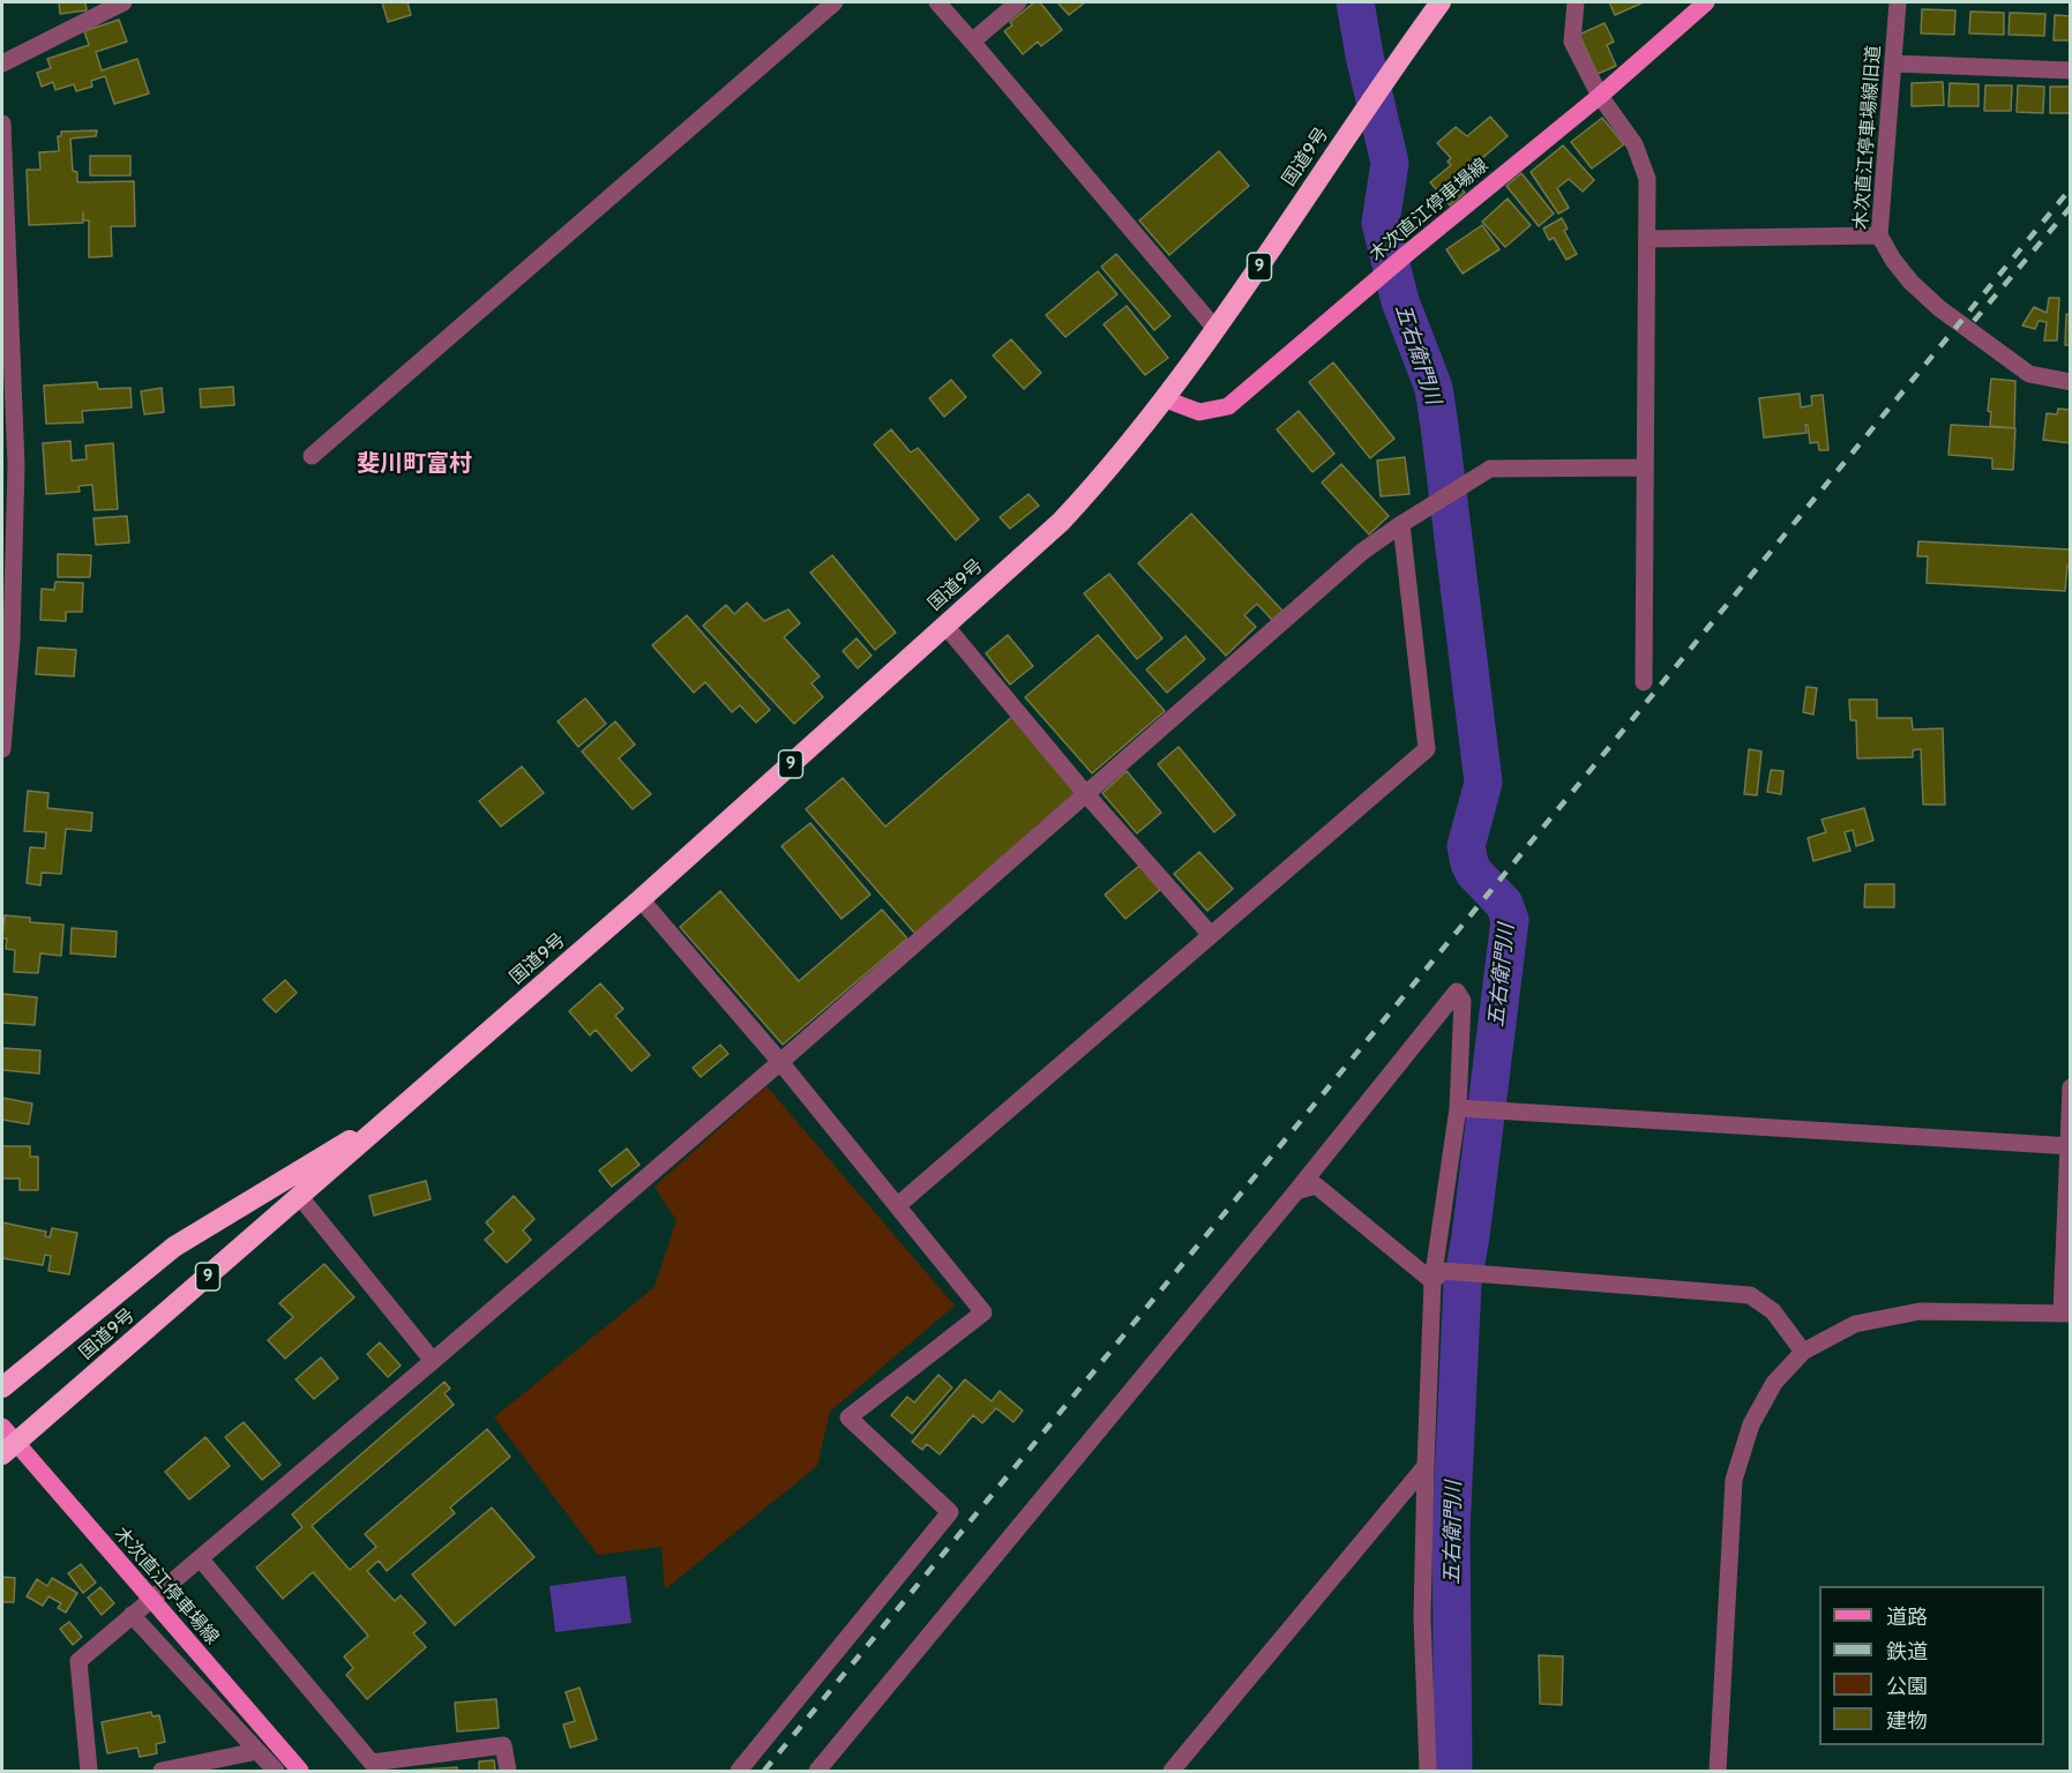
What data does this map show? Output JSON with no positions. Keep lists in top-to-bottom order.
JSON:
{
  "streets": {
    "highway": ["国道9号", "9"],
    "main road": ["木次直江停車場線"],
    "street": ["木次直江停車場線旧道"]
  },
  "crossings": [
    ["国道9号", "木次直江停車場線"]
  ],
  "districts": ["斐川町富村"],
  "water": ["五右衛門川"],
  "legend": [
    "道路",
    "鉄道",
    "公園",
    "建物"
  ]
}
